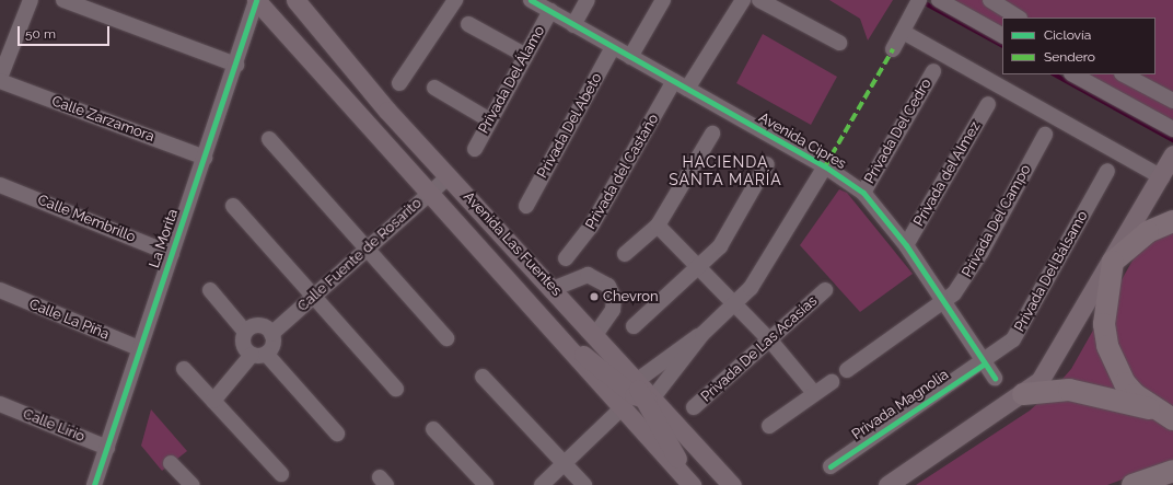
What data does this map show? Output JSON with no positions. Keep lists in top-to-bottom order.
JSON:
{
  "streets": {
    "main road": ["Avenida Las Fuentes"],
    "street": [
      "Privada Del Álamo",
      "Calle Zarzamora",
      "Privada Del Abeto",
      "Privada Del Cedro",
      "Avenida Cipres",
      "Privada del Castaño",
      "Privada del Almez",
      "Calle Membrillo",
      "Privada Del Campo",
      "La Morita",
      "Calle Fuente de Rosarito",
      "Privada Del Bálsamo",
      "Calle La Piña",
      "Privada De Las Acasias",
      "Privada Magnolia",
      "Calle Lirio"
    ]
  },
  "crossings": [
    ["Privada Del Álamo", "Avenida Cipres"],
    ["Calle Zarzamora", "La Morita"],
    ["Privada Del Abeto", "Avenida Cipres"],
    ["Privada Del Cedro", "Avenida Cipres"],
    ["Avenida Cipres", "Privada del Castaño"],
    ["Avenida Cipres", "Privada del Almez"],
    ["Avenida Cipres", "Privada Del Campo"],
    ["Avenida Cipres", "Privada Del Bálsamo"],
    ["Avenida Cipres", "Privada Magnolia"],
    ["Calle Membrillo", "La Morita"],
    ["La Morita", "Avenida Las Fuentes"],
    ["La Morita", "Calle La Piña"],
    ["La Morita", "Calle Lirio"],
    ["Avenida Las Fuentes", "Calle Fuente de Rosarito"],
    ["Privada Del Bálsamo", "Privada Magnolia"]
  ],
  "districts": ["HACIENDA SANTA MARÍA"],
  "places": ["Chevron"],
  "legend": ["Ciclovía", "Sendero"],
  "scale_bar": "50 m"
}
